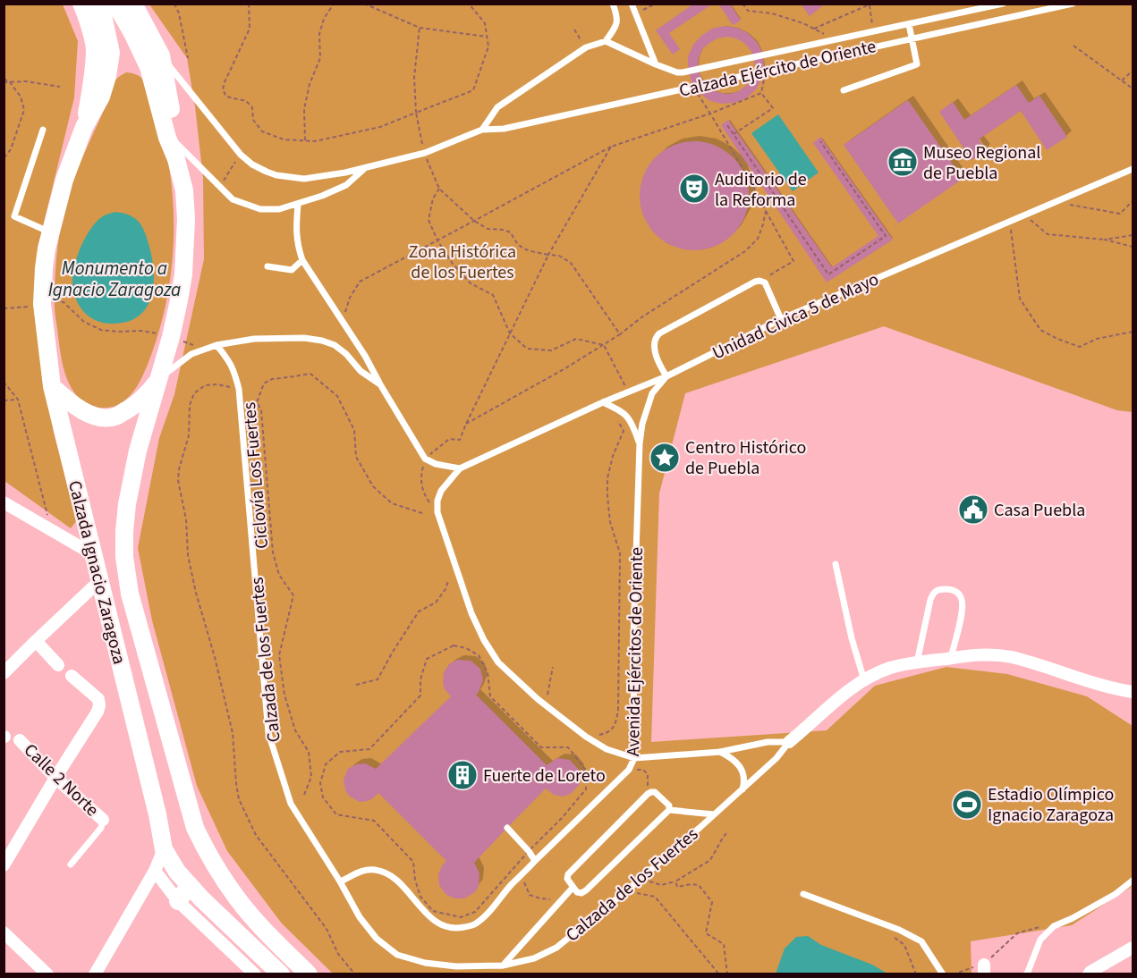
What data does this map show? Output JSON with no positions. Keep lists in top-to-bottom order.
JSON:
{
  "streets": {
    "main road": ["Calzada Ignacio Zaragoza"],
    "street": ["Calzada de los Fuertes", "Calle 2 Norte"],
    "lane": ["Calzada Ejército de Oriente", "Unidad Civica 5 de Mayo", "Avenida Ejércitos de Oriente"],
    "path": ["Ciclovía Los Fuertes"]
  },
  "crossings": [
    ["Calzada Ejército de Oriente", "Calzada Ignacio Zaragoza"],
    ["Unidad Civica 5 de Mayo", "Avenida Ejércitos de Oriente"],
    ["Avenida Ejércitos de Oriente", "Calzada de los Fuertes"]
  ],
  "water": ["Monumento a Ignacio Zaragoza"],
  "parks": ["Zona Histórica de los Fuertes"],
  "places": {
    "museum": ["Museo Regional de Puebla"],
    "theatre": ["Auditorio de la Reforma"],
    "place": ["Centro Histórico de Puebla"],
    "public building": ["Casa Puebla"],
    "building": ["Fuerte de Loreto"],
    "sports": ["Estadio Olímpico Ignacio Zaragoza"]
  }
}
